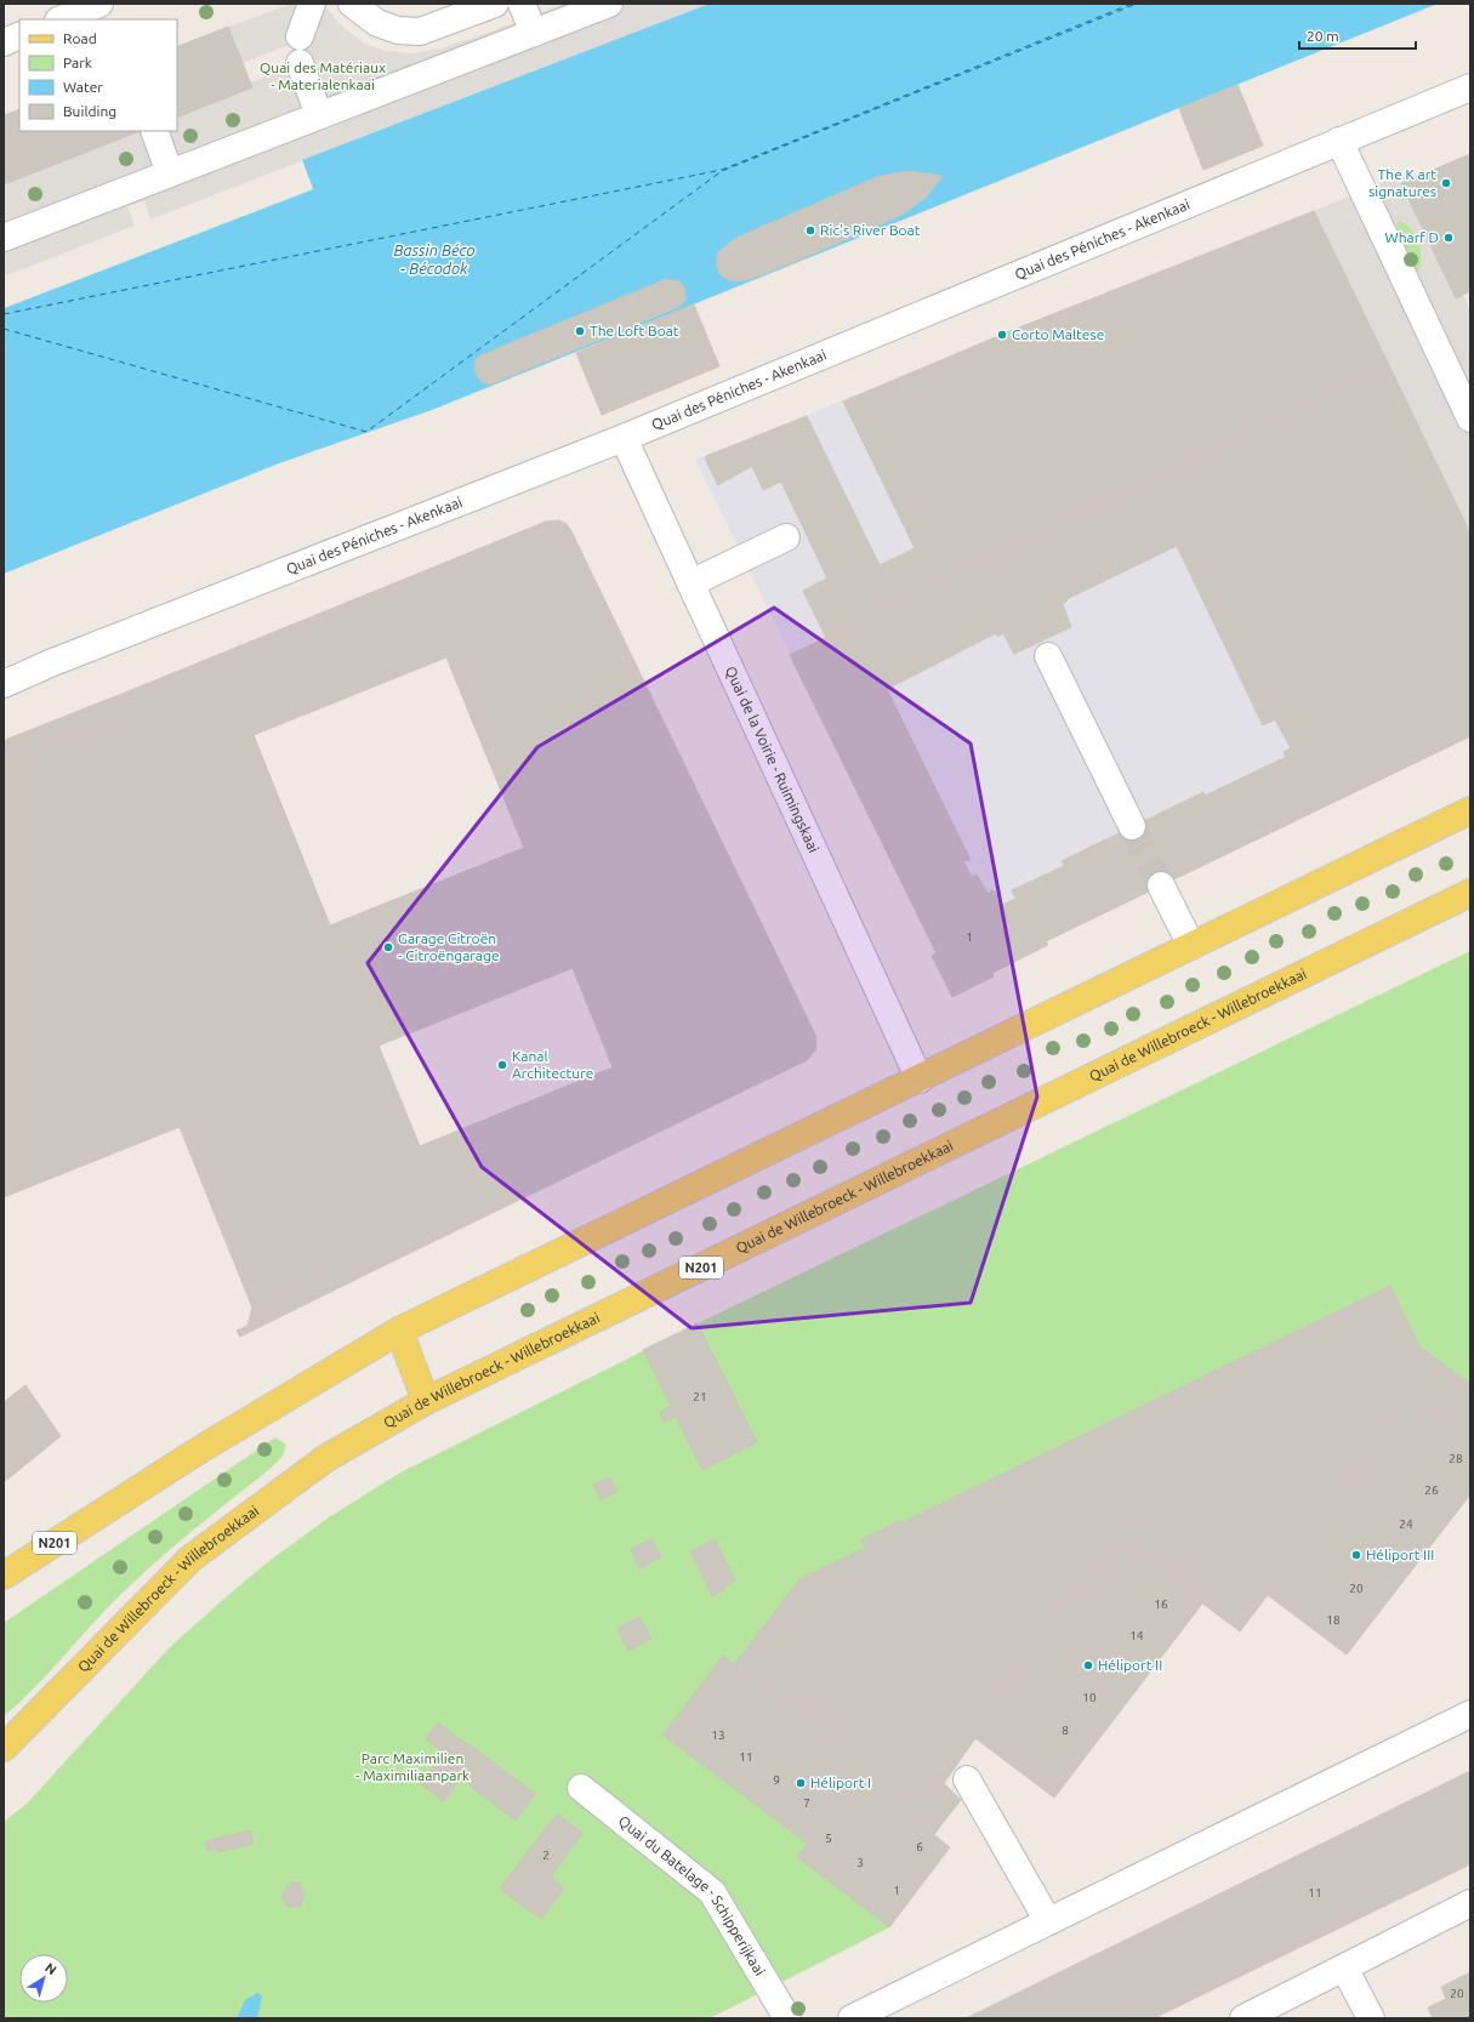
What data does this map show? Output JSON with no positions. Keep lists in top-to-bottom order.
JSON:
{
  "streets": {
    "main road": ["Quai de Willebroeck - Willebroekkaai", "N201"],
    "street": ["Quai des Péniches - Akenkaai", "Quai de la Voirie - Ruimingskaai", "Quai du Batelage - Schipperijkaai"]
  },
  "crossings": [
    ["Quai des Péniches - Akenkaai", "Quai de la Voirie - Ruimingskaai"],
    ["Quai de la Voirie - Ruimingskaai", "N201"]
  ],
  "water": ["Bassin Béco - Bécodok"],
  "parks": ["Quai des Matériaux - Materialenkaai", "Parc Maximilien - Maximiliaanpark"],
  "places": [
    "The K art signatures",
    "Ric's River Boat",
    "Wharf D",
    "The Loft Boat",
    "Corto Maltese",
    "Garage Citroën - Citroëngarage",
    "Kanal Architecture",
    "Héliport III",
    "Héliport II",
    "Héliport I"
  ],
  "house_numbers": [
    "1",
    "21",
    "28",
    "26",
    "24",
    "20",
    "16",
    "18",
    "14",
    "10",
    "8",
    "13",
    "11",
    "9",
    "7",
    "5",
    "6",
    "2",
    "3",
    "1",
    "11",
    "20"
  ],
  "legend": [
    "Road",
    "Park",
    "Water",
    "Building"
  ],
  "scale_bar": "20 m",
  "north": "top right"
}
